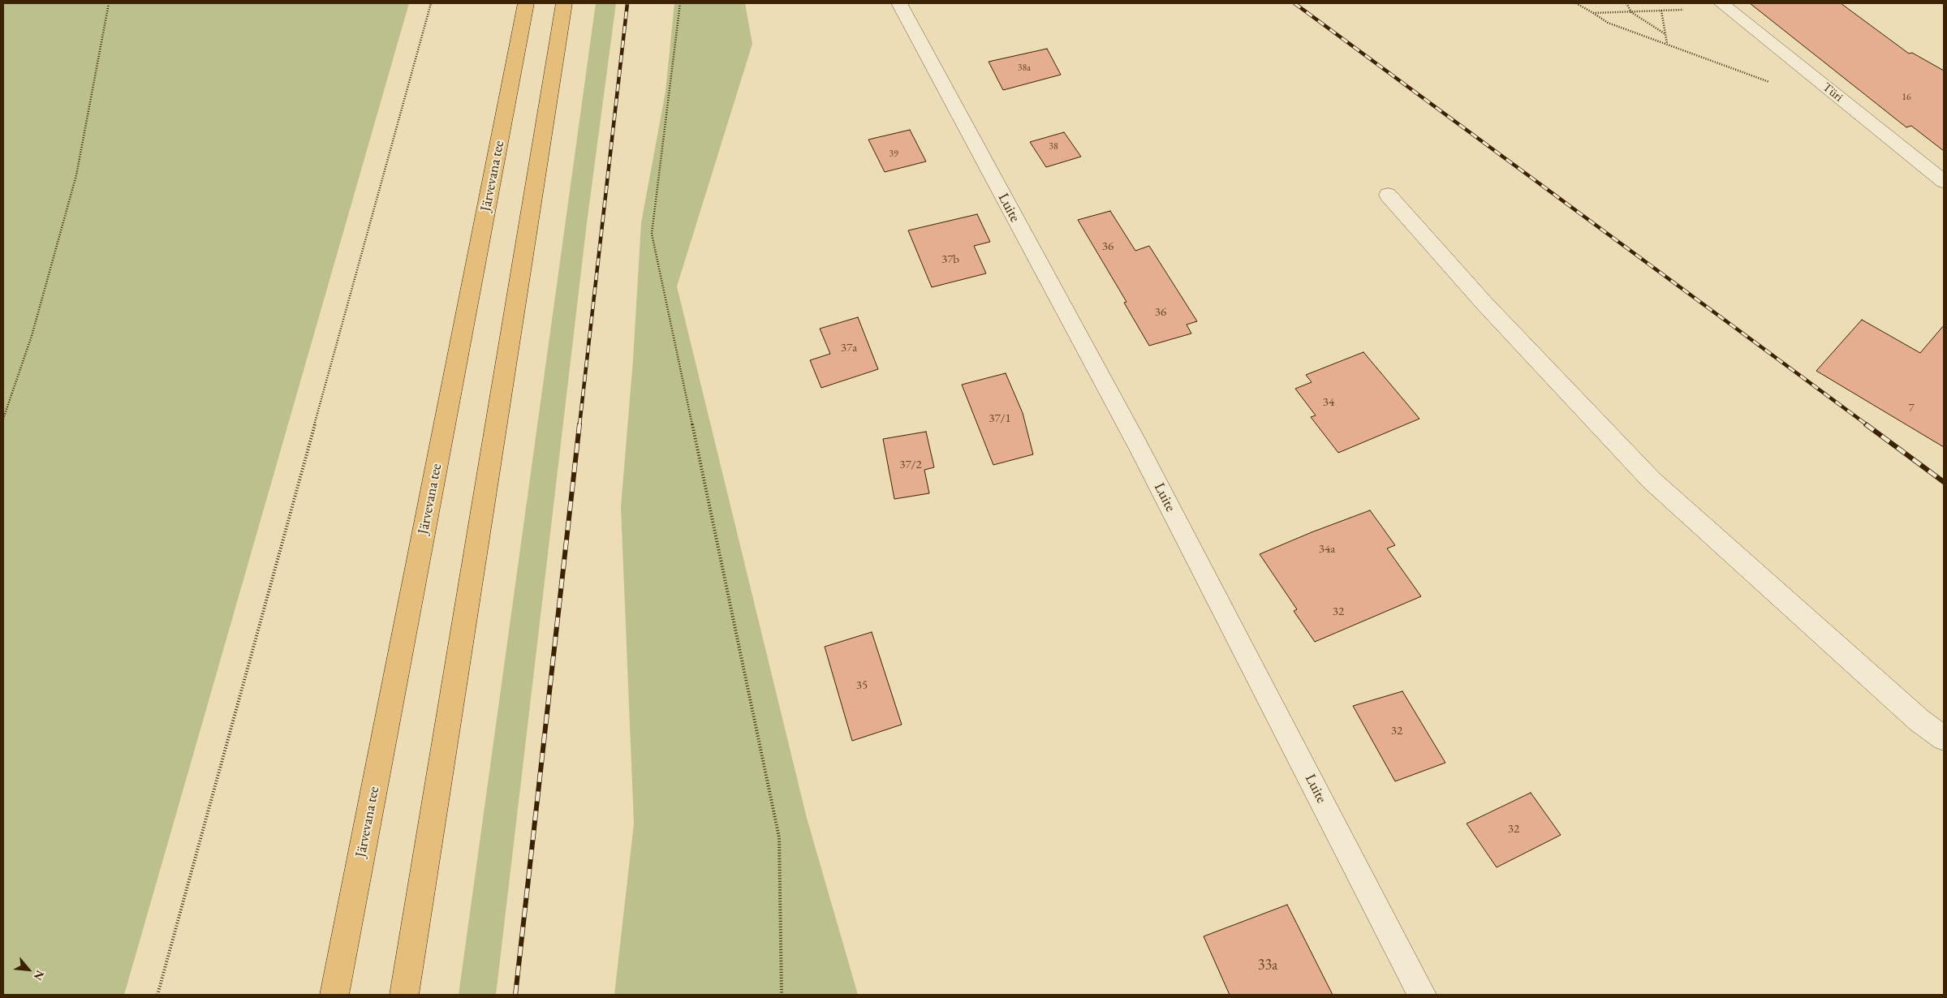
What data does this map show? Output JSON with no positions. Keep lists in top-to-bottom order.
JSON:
{
  "streets": {
    "highway": ["Järvevana tee"],
    "street": ["Türi", "Luite"]
  },
  "house_numbers": [
    "38a",
    "16",
    "38",
    "39",
    "36",
    "37b",
    "36",
    "37a",
    "34",
    "7",
    "37/1",
    "37/2",
    "34a",
    "32",
    "35",
    "32",
    "32",
    "33a"
  ],
  "north": "bottom right"
}
